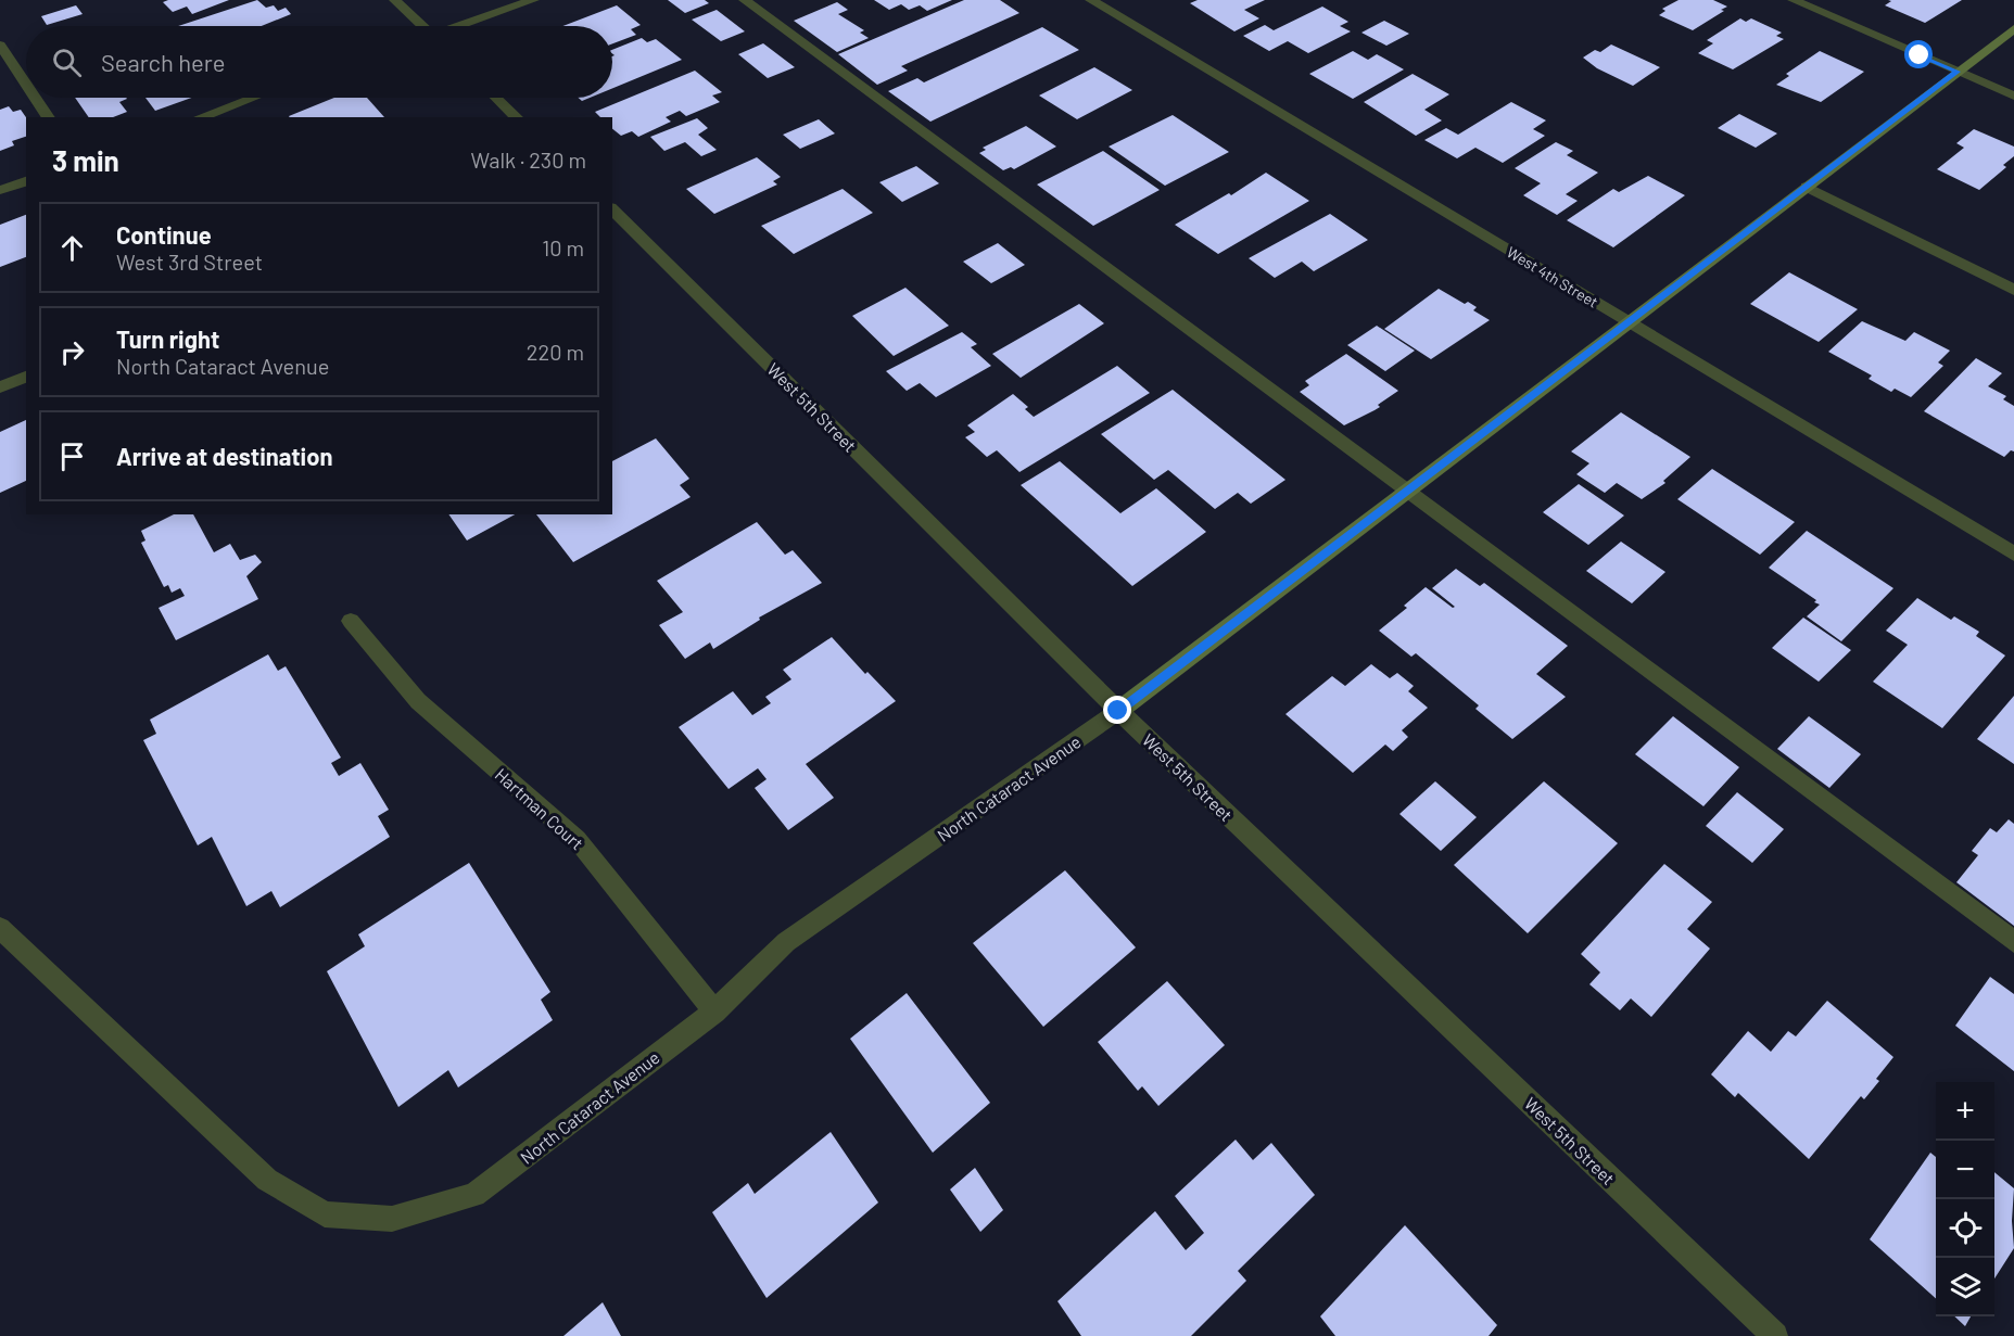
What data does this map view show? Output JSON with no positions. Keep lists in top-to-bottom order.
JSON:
{
  "streets": {
    "street": [
      "West 4th Street",
      "West 5th Street",
      "North Cataract Avenue",
      "Hartman Court"
    ]
  },
  "crossings": [
    ["West 4th Street", "North Cataract Avenue"],
    ["West 5th Street", "North Cataract Avenue"],
    ["North Cataract Avenue", "Hartman Court"]
  ],
  "page": {
    "search": "Search here",
    "heading": ["3 min", "Walk · 230 m"],
    "list": [
      ["Continue", "West 3rd Street", "10 m"],
      ["Turn right", "North Cataract Avenue", "220 m"],
      "Arrive at destination"
    ],
    "map_buttons": ["+", "−"]
  }
}
